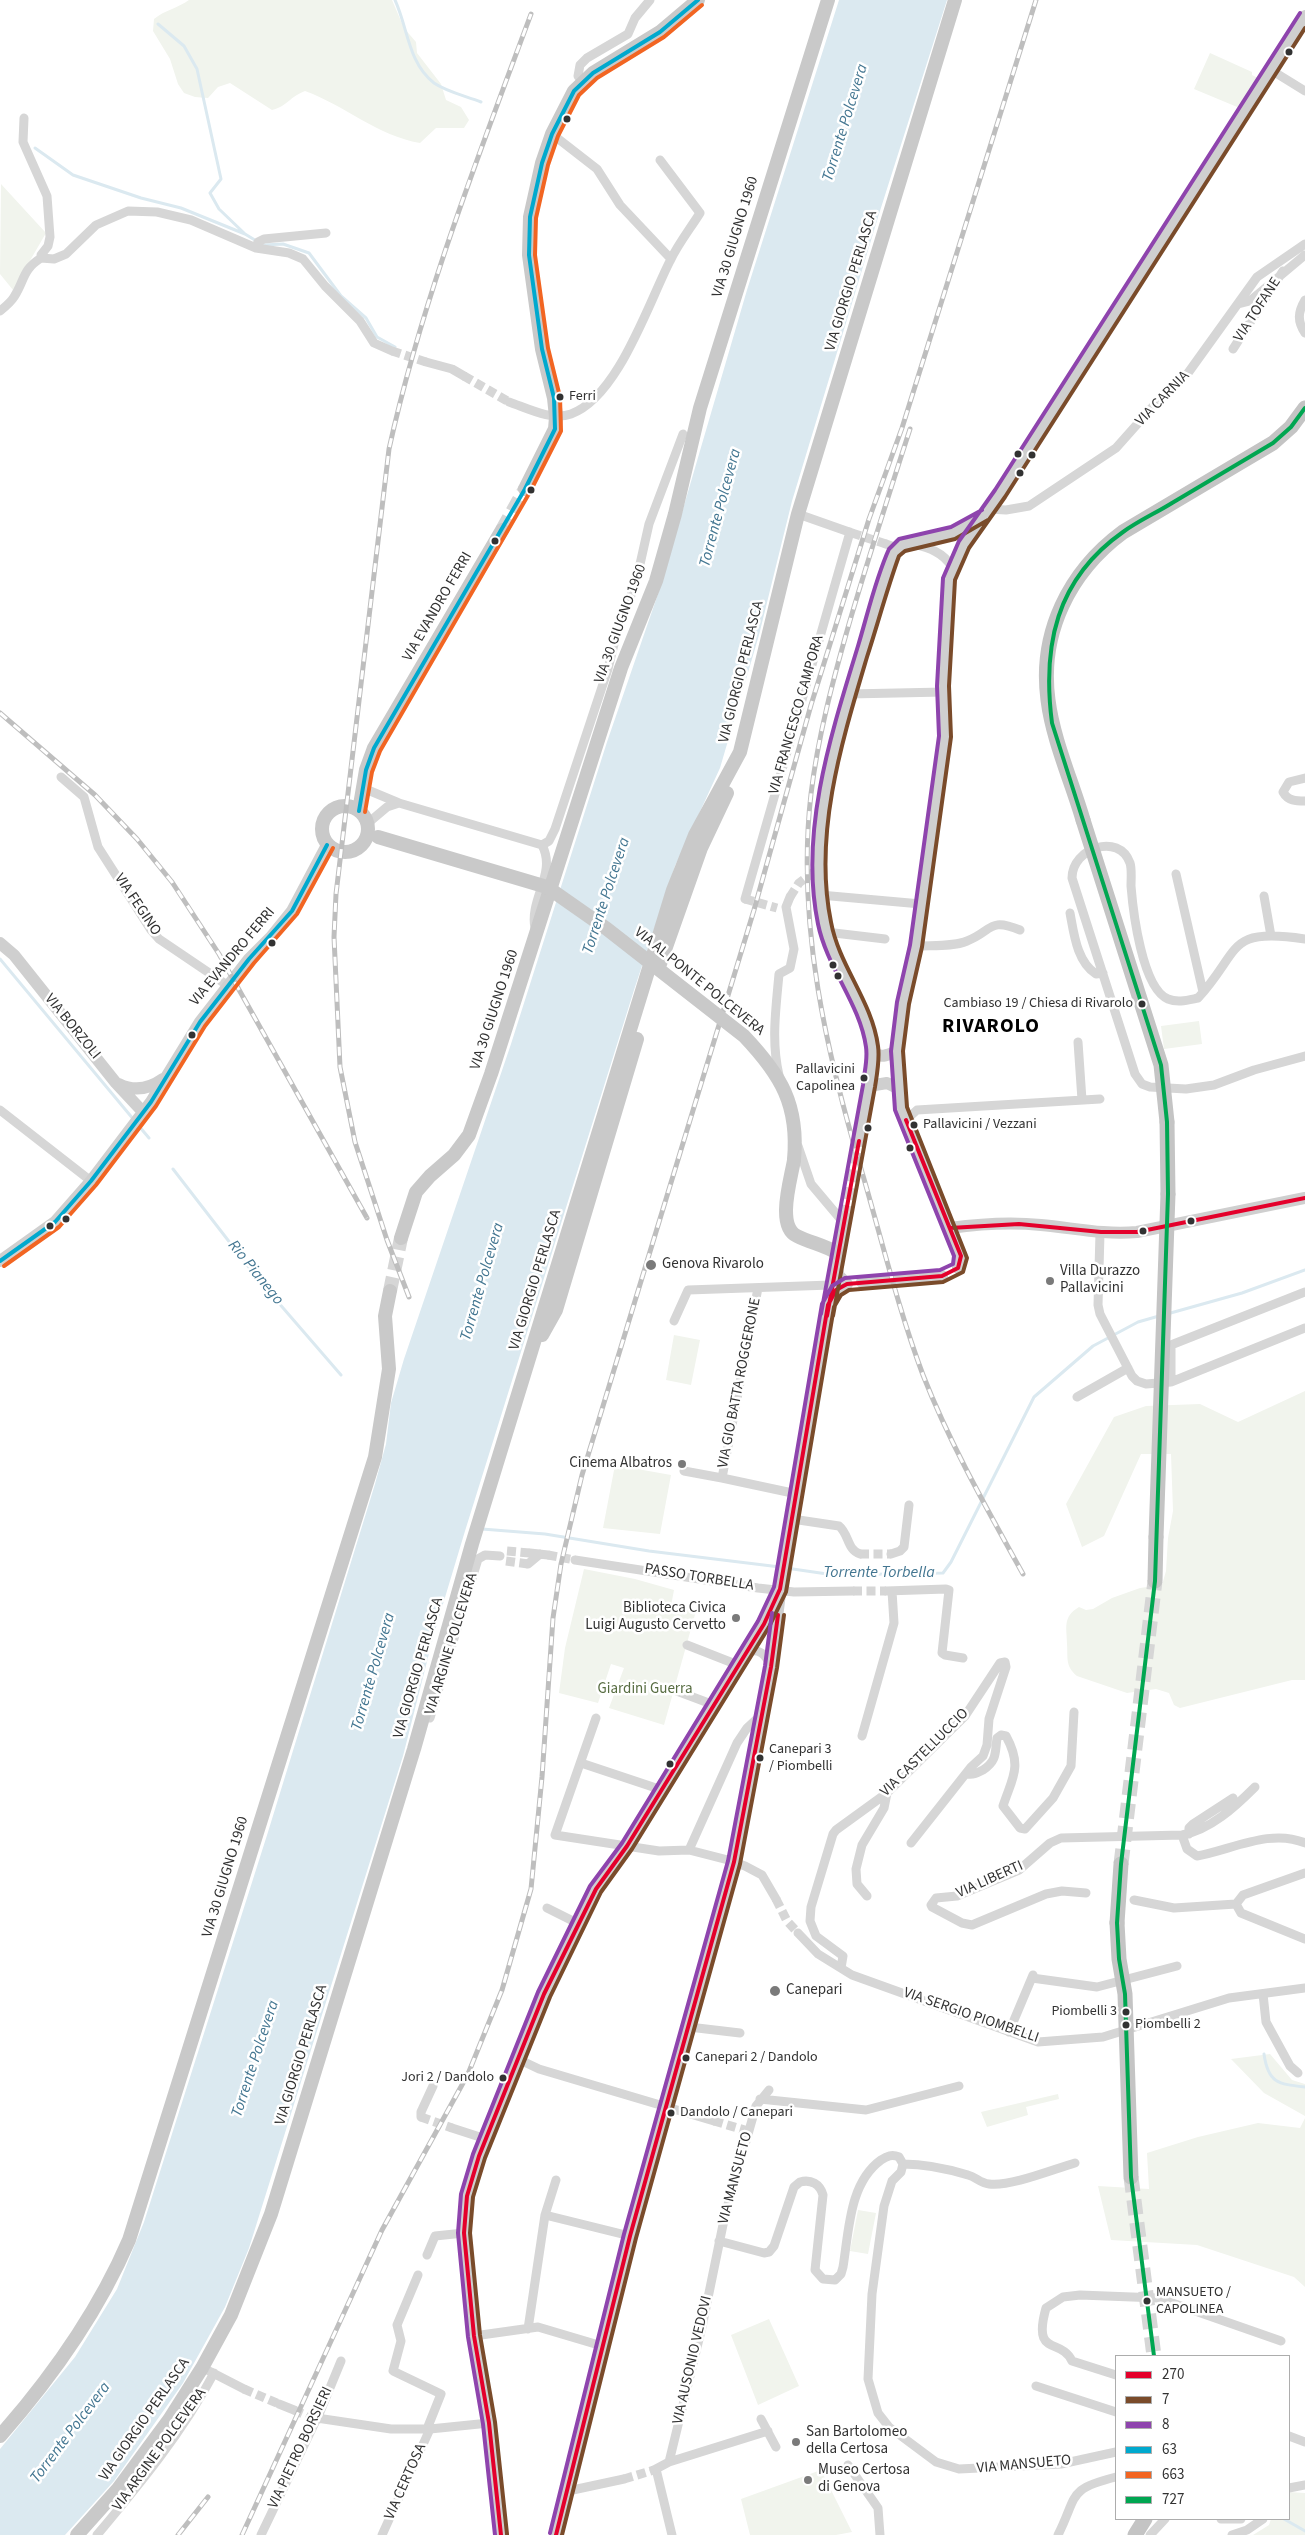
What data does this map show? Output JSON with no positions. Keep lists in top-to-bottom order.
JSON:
{
  "streets": {
    "main road": [
      "VIA 30 GIUGNO 1960",
      "VIA GIORGIO PERLASCA",
      "VIA EVANDRO FERRI",
      "VIA AL PONTE POLCEVERA",
      "VIA BORZOLI"
    ],
    "street": [
      "VIA TOFANE",
      "VIA CARNIA",
      "VIA FRANCESCO CAMPORA",
      "VIA FEGINO",
      "VIA GIO BATTA ROGGERONE",
      "PASSO TORBELLA",
      "VIA ARGINE POLCEVERA",
      "VIA CASTELLUCCIO",
      "VIA LIBERTI",
      "VIA SERGIO PIOMBELLI",
      "VIA MANSUETO",
      "VIA AUSONIO VEDOVI",
      "VIA PIETRO BORSIERI",
      "VIA CERTOSA"
    ]
  },
  "crossings": [
    ["VIA GIORGIO PERLASCA", "VIA FRANCESCO CAMPORA"],
    ["VIA GIORGIO PERLASCA", "VIA ARGINE POLCEVERA"],
    ["VIA TOFANE", "VIA CARNIA"],
    ["VIA EVANDRO FERRI", "VIA FEGINO"],
    ["VIA EVANDRO FERRI", "VIA AL PONTE POLCEVERA"],
    ["VIA EVANDRO FERRI", "VIA BORZOLI"],
    ["VIA CASTELLUCCIO", "VIA SERGIO PIOMBELLI"],
    ["VIA MANSUETO", "VIA AUSONIO VEDOVI"]
  ],
  "districts": ["RIVAROLO"],
  "water": ["Torrente Polcevera", "Rio Pianego", "Torrente Torbella"],
  "parks": ["Giardini Guerra"],
  "places": [
    "Ferri",
    "Cambiaso 19 / Chiesa di Rivarolo",
    "Pallavicini Capolinea",
    "Pallavicini / Vezzani",
    "Genova Rivarolo",
    "Villa Durazzo Pallavicini",
    "Cinema Albatros",
    "Biblioteca Civica Luigi Augusto Cervetto",
    "Canepari 3 / Piombelli",
    "Canepari",
    "Piombelli 3",
    "Piombelli 2",
    "Canepari 2 / Dandolo",
    "Jori 2 / Dandolo",
    "Dandolo / Canepari",
    "MANSUETO / CAPOLINEA",
    "San Bartolomeo della Certosa",
    "Museo Certosa di Genova"
  ],
  "lines": [
    "transit line 63",
    "transit line 663",
    "transit line 8",
    "transit line 7",
    "transit line 727",
    "transit line 270"
  ],
  "legend": [
    "270",
    "7",
    "8",
    "63",
    "663",
    "727"
  ]
}
